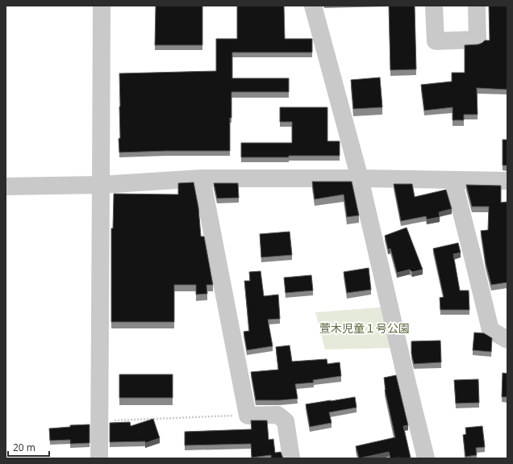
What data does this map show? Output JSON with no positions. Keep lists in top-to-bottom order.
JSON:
{
  "parks": ["萱木児童１号公園"],
  "scale_bar": "20 m"
}
